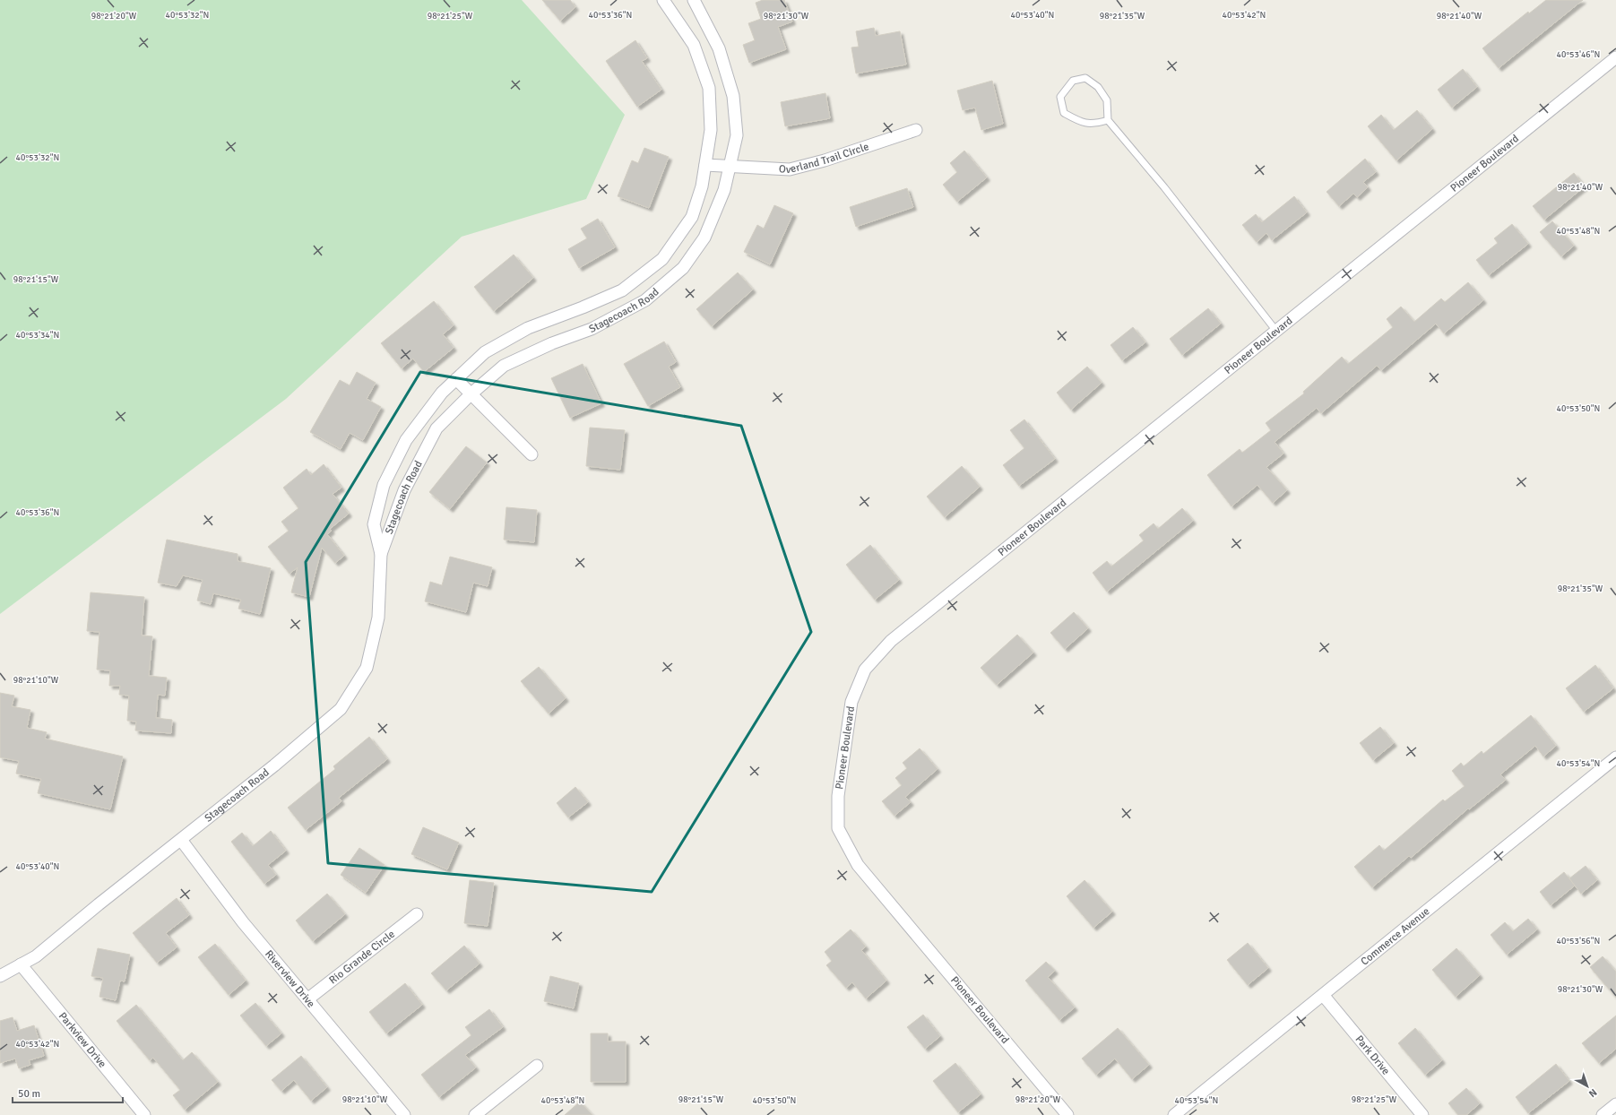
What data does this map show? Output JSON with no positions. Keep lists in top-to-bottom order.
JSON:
{
  "streets": {
    "street": [
      "Overland Trail Circle",
      "Pioneer Boulevard",
      "Stagecoach Road",
      "Commerce Avenue",
      "Rio Grande Circle",
      "Riverview Drive",
      "Parkview Drive",
      "Park Drive"
    ]
  },
  "crossings": [
    ["Overland Trail Circle", "Stagecoach Road"],
    ["Stagecoach Road", "Riverview Drive"],
    ["Stagecoach Road", "Parkview Drive"],
    ["Commerce Avenue", "Park Drive"],
    ["Rio Grande Circle", "Riverview Drive"]
  ],
  "scale_bar": "50 m",
  "north": "bottom right",
  "coordinates": [
    "40°53'36\"N",
    "40°53'32\"N",
    "40°53'40\"N",
    "40°53'42\"N",
    "98°21'40\"W",
    "98°21'20\"W",
    "98°21'25\"W",
    "98°21'30\"W",
    "98°21'35\"W",
    "40°53'46\"N",
    "40°53'48\"N",
    "98°21'15\"W",
    "40°53'34\"N",
    "40°53'50\"N",
    "98°21'10\"W",
    "40°53'54\"N",
    "40°53'56\"N"
  ]
}
